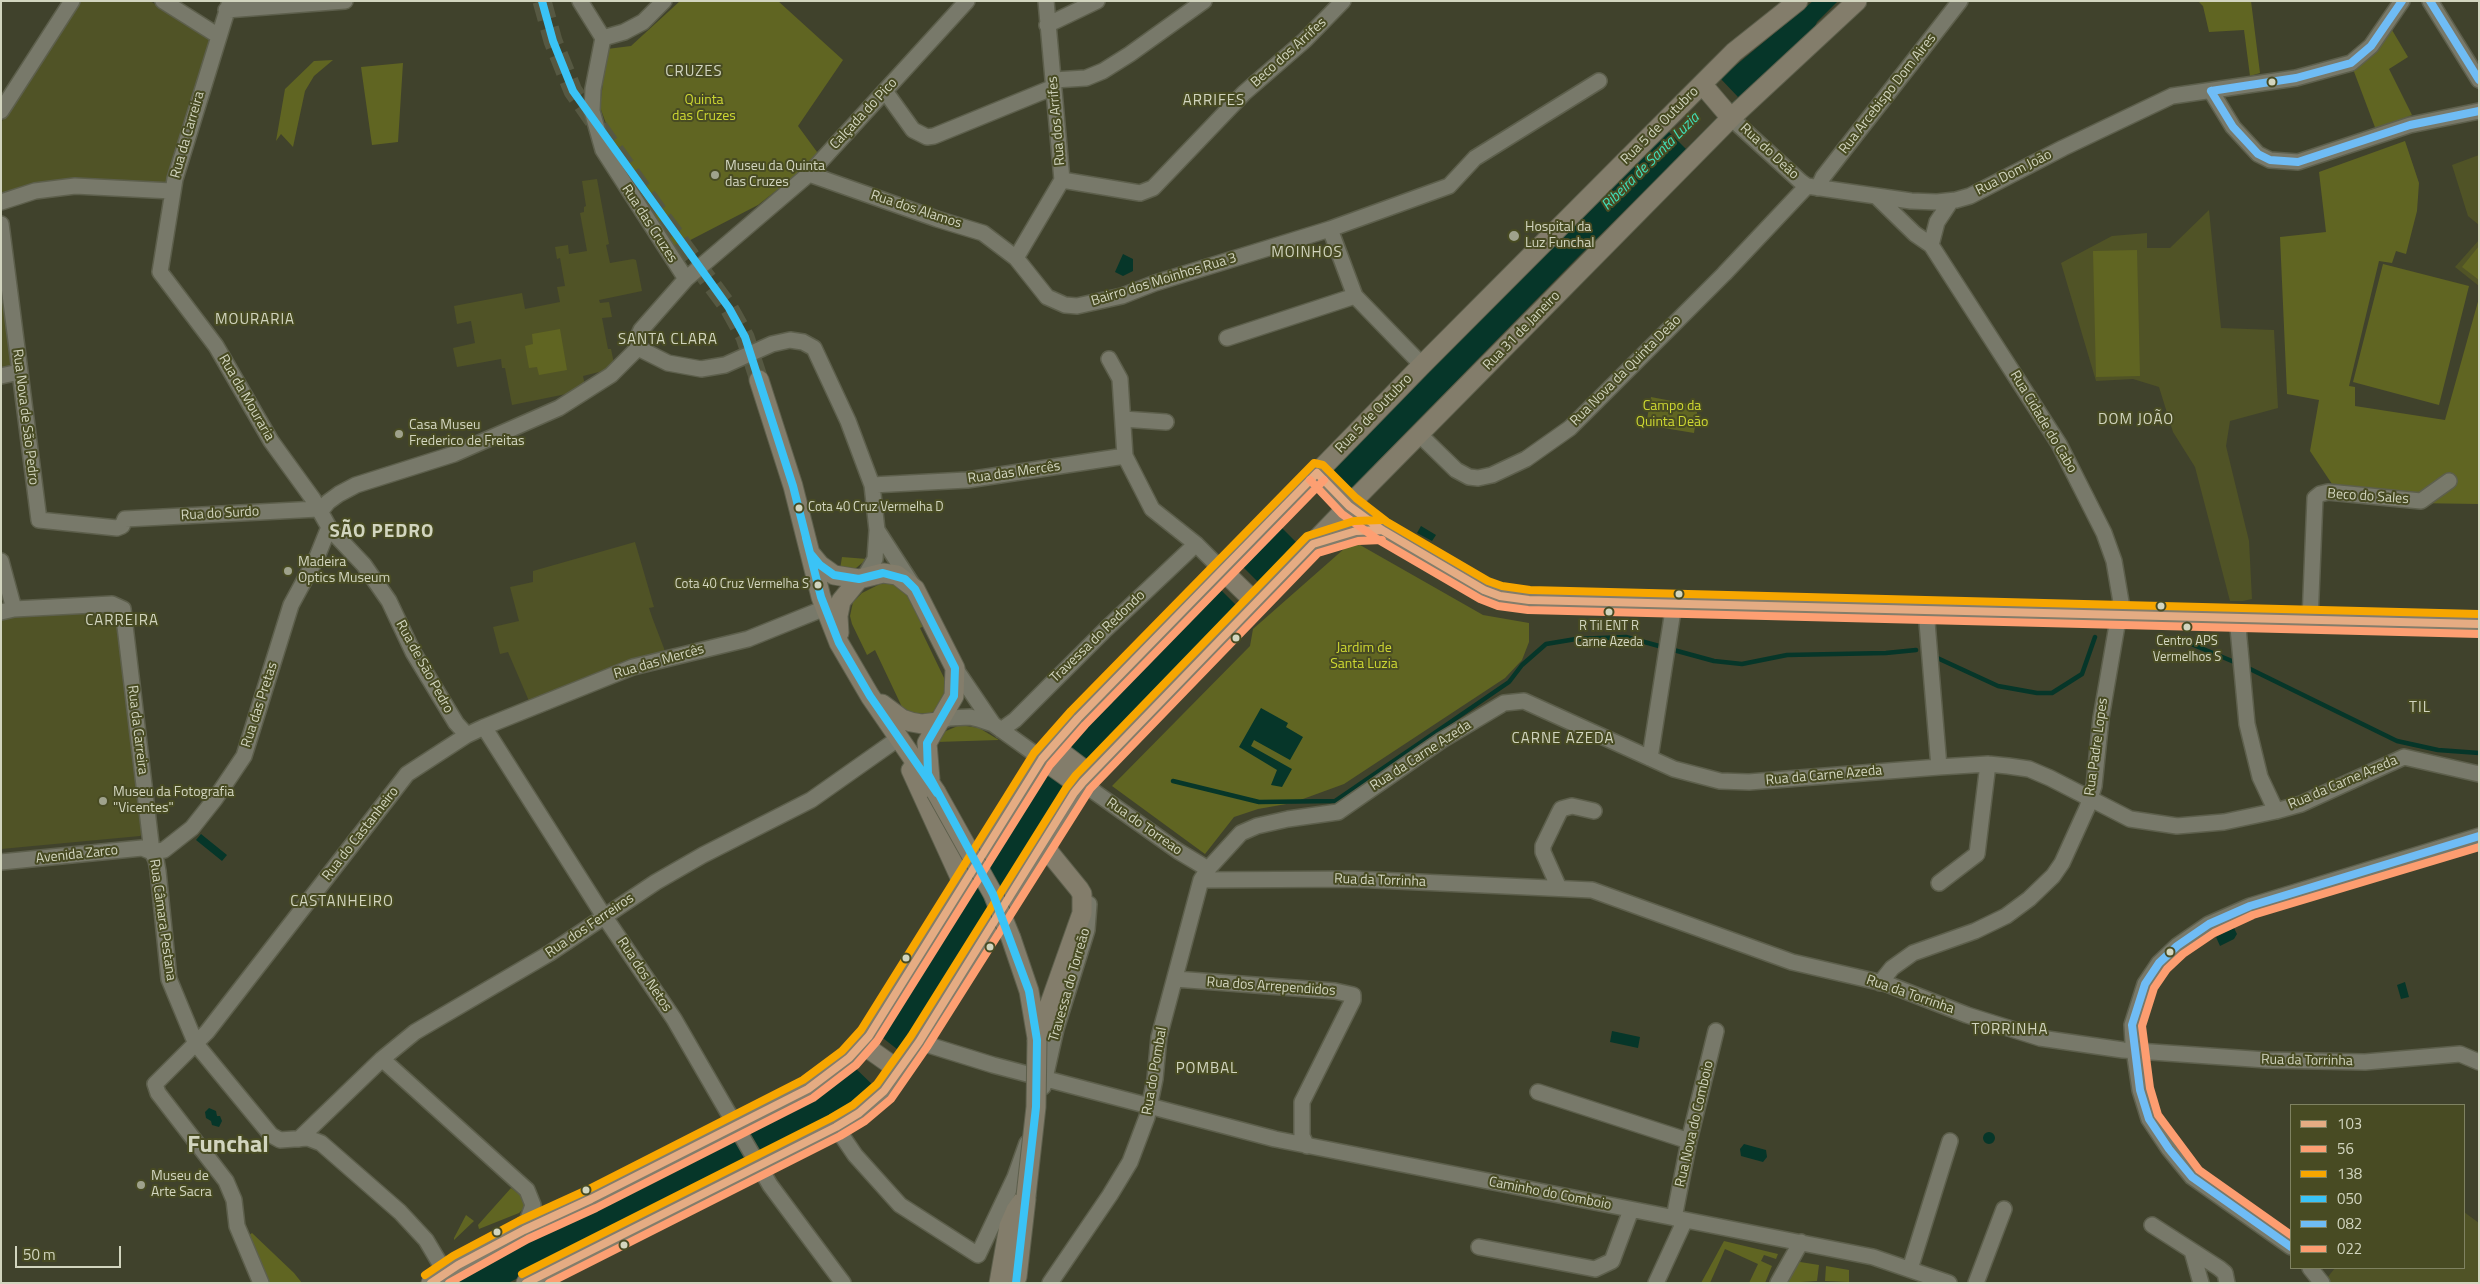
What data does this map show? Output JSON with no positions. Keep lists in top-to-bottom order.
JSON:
{
  "streets": {
    "main road": ["Rua 5 de Outubro", "Rua 31 de Janeiro"],
    "street": [
      "Beco dos Arrifes",
      "Rua Arcebispo Dom Aires",
      "Calçada do Pico",
      "Rua dos Arrifes",
      "Rua da Carreira",
      "Rua do Deão",
      "Rua Dom João",
      "Rua dos Alamos",
      "Rua das Cruzes",
      "Bairro dos Moinhos Rua 3",
      "Rua Nova da Quinta Deão",
      "Rua da Mouraria",
      "Rua Nova de São Pedro",
      "Rua Cidade do Cabo",
      "Rua das Mercês",
      "Beco do Sales",
      "Rua do Surdo",
      "Travessa do Redondo",
      "Rua de São Pedro",
      "Rua das Pretas",
      "Rua Padre Lopes",
      "Rua da Carne Azeda",
      "Rua do Torreao",
      "Rua do Castanheiro",
      "Avenida Zarco",
      "Rua da Torrinha",
      "Rua Câmara Pestana",
      "Rua dos Ferreiros",
      "Rua dos Netos",
      "Travessa do Torreão",
      "Rua dos Arrependidos",
      "Rua do Pombal",
      "Rua Nova do Comboio",
      "Caminho do Comboio"
    ]
  },
  "crossings": [
    ["Beco dos Arrifes", "Rua dos Arrifes"],
    ["Rua Arcebispo Dom Aires", "Rua do Deão"],
    ["Rua Arcebispo Dom Aires", "Rua Dom João"],
    ["Rua Arcebispo Dom Aires", "Rua Nova da Quinta Deão"],
    ["Calçada do Pico", "Rua dos Alamos"],
    ["Calçada do Pico", "Rua das Cruzes"],
    ["Rua dos Arrifes", "Rua dos Alamos"],
    ["Rua dos Arrifes", "Bairro dos Moinhos Rua 3"],
    ["Rua 5 de Outubro", "Rua Câmara Pestana"],
    ["Rua 5 de Outubro", "Rua dos Netos"],
    ["Rua da Carreira", "Rua da Mouraria"],
    ["Rua da Carreira", "Rua das Pretas"],
    ["Rua da Carreira", "Avenida Zarco"],
    ["Rua da Carreira", "Rua Câmara Pestana"],
    ["Rua do Deão", "Rua Dom João"],
    ["Rua do Deão", "Rua 31 de Janeiro"],
    ["Rua do Deão", "Rua Nova da Quinta Deão"],
    ["Rua Dom João", "Rua Nova da Quinta Deão"],
    ["Rua Dom João", "Rua Cidade do Cabo"],
    ["Rua dos Alamos", "Bairro dos Moinhos Rua 3"],
    ["Rua 31 de Janeiro", "Rua Nova da Quinta Deão"],
    ["Rua 31 de Janeiro", "Rua do Torreao"],
    ["Rua 31 de Janeiro", "Rua dos Netos"],
    ["Rua 31 de Janeiro", "Travessa do Torreão"],
    ["Rua 31 de Janeiro", "Caminho do Comboio"],
    ["Rua da Mouraria", "Rua do Surdo"],
    ["Rua da Mouraria", "Rua de São Pedro"],
    ["Rua da Mouraria", "Rua das Pretas"],
    ["Rua Nova de São Pedro", "Rua do Surdo"],
    ["Rua Cidade do Cabo", "Rua Padre Lopes"],
    ["Rua das Mercês", "Rua de São Pedro"],
    ["Rua das Mercês", "Rua do Castanheiro"],
    ["Rua das Mercês", "Rua dos Netos"],
    ["Rua de São Pedro", "Rua das Pretas"],
    ["Rua de São Pedro", "Rua do Castanheiro"],
    ["Rua das Pretas", "Avenida Zarco"],
    ["Rua das Pretas", "Rua Câmara Pestana"],
    ["Rua Padre Lopes", "Rua da Carne Azeda"],
    ["Rua Padre Lopes", "Rua da Torrinha"],
    ["Rua da Carne Azeda", "Rua do Torreao"],
    ["Rua da Carne Azeda", "Rua da Torrinha"],
    ["Rua da Carne Azeda", "Rua do Pombal"],
    ["Rua do Torreao", "Rua da Torrinha"],
    ["Rua do Torreao", "Rua do Pombal"],
    ["Rua do Castanheiro", "Rua Câmara Pestana"],
    ["Avenida Zarco", "Rua Câmara Pestana"],
    ["Rua da Torrinha", "Rua do Pombal"],
    ["Rua Câmara Pestana", "Rua dos Ferreiros"],
    ["Rua dos Ferreiros", "Rua dos Netos"],
    ["Travessa do Torreão", "Caminho do Comboio"],
    ["Rua dos Arrependidos", "Rua do Pombal"],
    ["Rua dos Arrependidos", "Caminho do Comboio"],
    ["Rua do Pombal", "Caminho do Comboio"],
    ["Rua Nova do Comboio", "Caminho do Comboio"]
  ],
  "districts": [
    "CRUZES",
    "ARRIFES",
    "MOINHOS",
    "MOURARIA",
    "SANTA CLARA",
    "DOM JOÃO",
    "SÃO PEDRO",
    "CARREIRA",
    "TIL",
    "CARNE AZEDA",
    "CASTANHEIRO",
    "TORRINHA",
    "POMBAL",
    "Funchal"
  ],
  "water": ["Ribeira de Santa Luzia"],
  "parks": ["Quinta das Cruzes", "Campo da Quinta Deão", "Jardim de Santa Luzia"],
  "places": [
    "Museu da Quinta das Cruzes",
    "Hospital da Luz Funchal",
    "Casa Museu Frederico de Freitas",
    "Cota 40 Cruz Vermelha D",
    "Madeira Optics Museum",
    "Cota 40 Cruz Vermelha S",
    "R Til ENT R Carne Azeda",
    "Centro APS Vermelhos S",
    "Museu da Fotografia \"Vicentes\"",
    "Museu de Arte Sacra"
  ],
  "lines": [
    "transit line 050",
    "transit line 082",
    "transit line 138",
    "transit line 103",
    "transit line 56",
    "transit line 022"
  ],
  "legend": [
    "103",
    "56",
    "138",
    "050",
    "082",
    "022"
  ],
  "scale_bar": "50 m"
}
